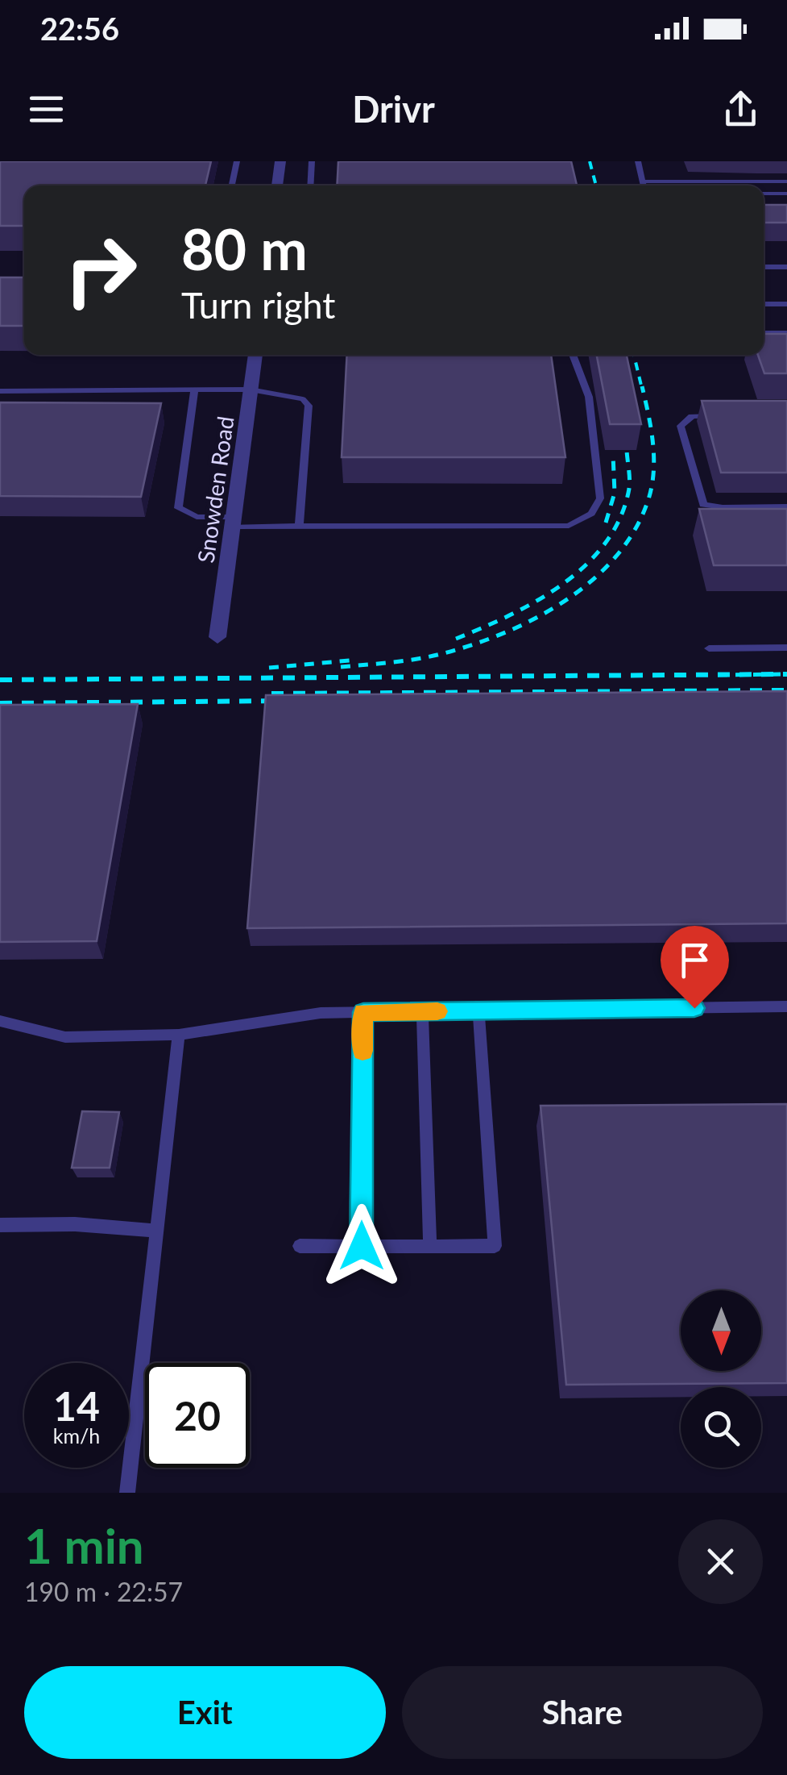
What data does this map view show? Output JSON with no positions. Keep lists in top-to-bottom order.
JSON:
{
  "streets": {
    "street": ["Snowden Road"]
  },
  "north": "bottom",
  "page": {
    "status": "22:56",
    "header": "Drivr",
    "turn": ["80 m", "Turn right"],
    "speed": "14 km/h",
    "limit": "20",
    "heading": ["1 min", "190 m · 22:57"],
    "buttons": ["Exit", "Share"]
  }
}
